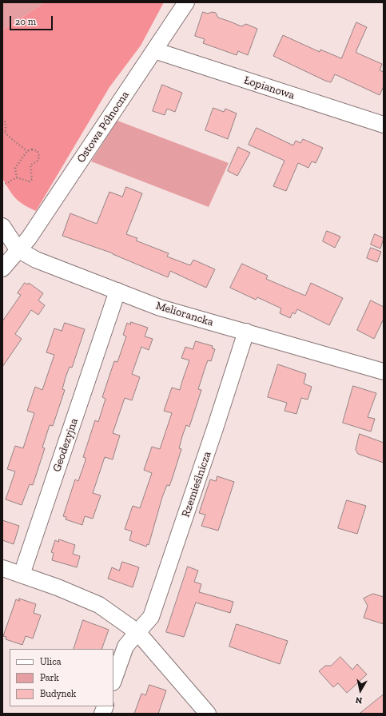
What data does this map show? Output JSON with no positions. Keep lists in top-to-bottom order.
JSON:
{
  "streets": {
    "street": [
      "Łopianowa",
      "Ostowa Północna",
      "Meliorancka",
      "Geodezyjna",
      "Rzemieślnicza"
    ]
  },
  "crossings": [
    ["Łopianowa", "Ostowa Północna"],
    ["Ostowa Północna", "Meliorancka"],
    ["Meliorancka", "Geodezyjna"],
    ["Meliorancka", "Rzemieślnicza"]
  ],
  "legend": ["Ulica", "Park", "Budynek"],
  "scale_bar": "20 m",
  "north": "bottom"
}
